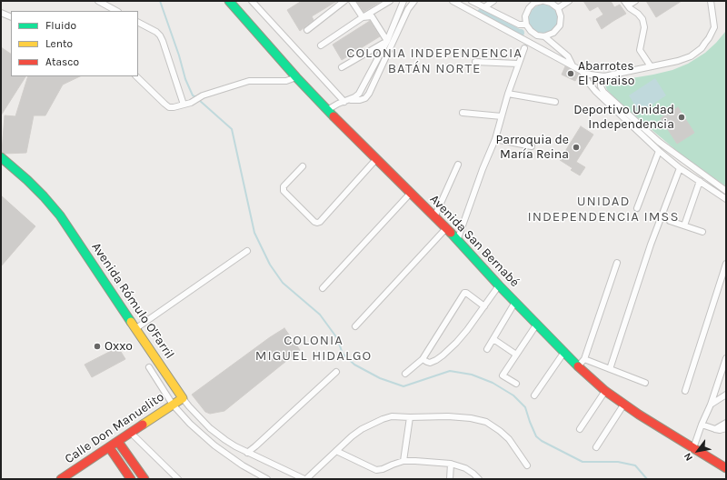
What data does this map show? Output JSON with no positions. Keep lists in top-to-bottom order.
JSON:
{
  "streets": {
    "main road": ["Avenida San Bernabé", "Avenida Rómulo O'Farril", "Calle Don Manuelito"]
  },
  "crossings": [
    ["Avenida Rómulo O'Farril", "Calle Don Manuelito"]
  ],
  "districts": ["COLONIA INDEPENDENCIA BATÁN NORTE", "UNIDAD INDEPENDENCIA IMSS", "COLONIA MIGUEL HIDALGO"],
  "places": [
    "Abarrotes El Paraiso",
    "Deportivo Unidad Independencia",
    "Parroquia de María Reina",
    "Oxxo"
  ],
  "legend": ["Fluido", "Lento", "Atasco"],
  "north": "bottom left"
}
